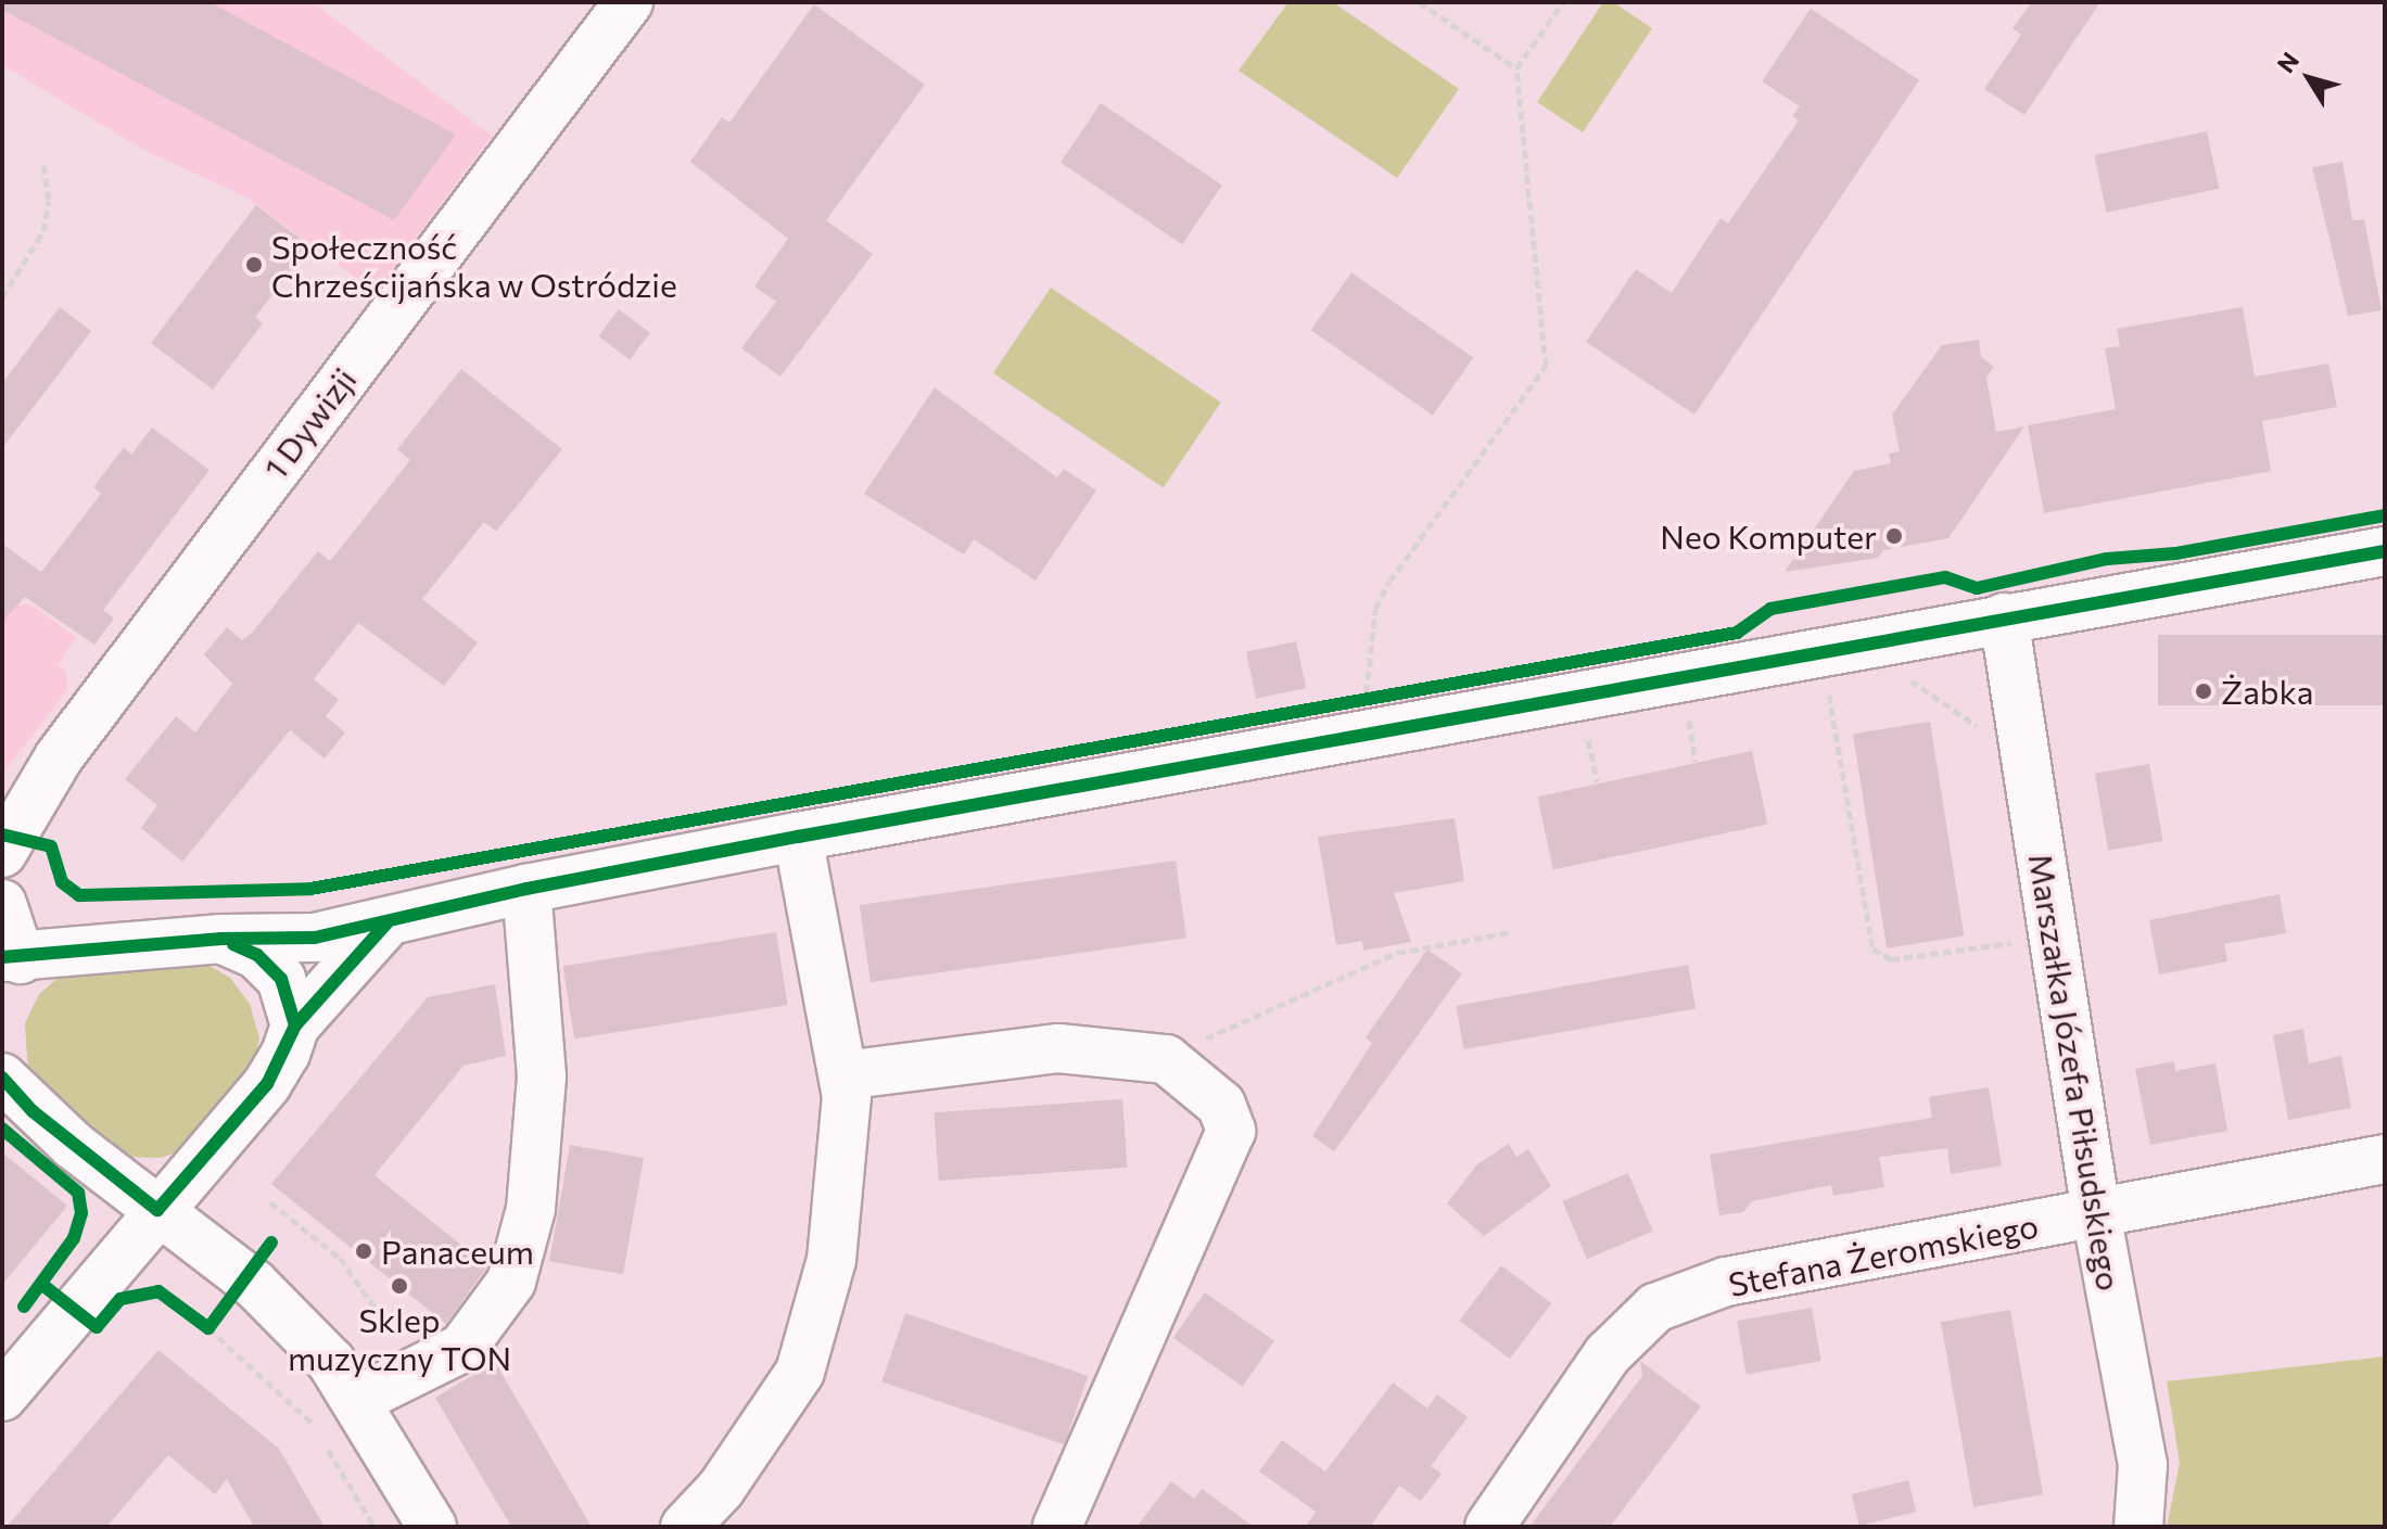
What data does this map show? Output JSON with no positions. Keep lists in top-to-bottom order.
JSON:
{
  "streets": {
    "street": ["1 Dywizji", "Marszałka Józefa Piłsudskiego", "Stefana Żeromskiego"]
  },
  "crossings": [
    ["Marszałka Józefa Piłsudskiego", "Stefana Żeromskiego"]
  ],
  "places": [
    "Społeczność Chrześcijańska w Ostródzie",
    "Neo Komputer",
    "Żabka",
    "Panaceum",
    "Sklep muzyczny TON"
  ],
  "north": "top left"
}
